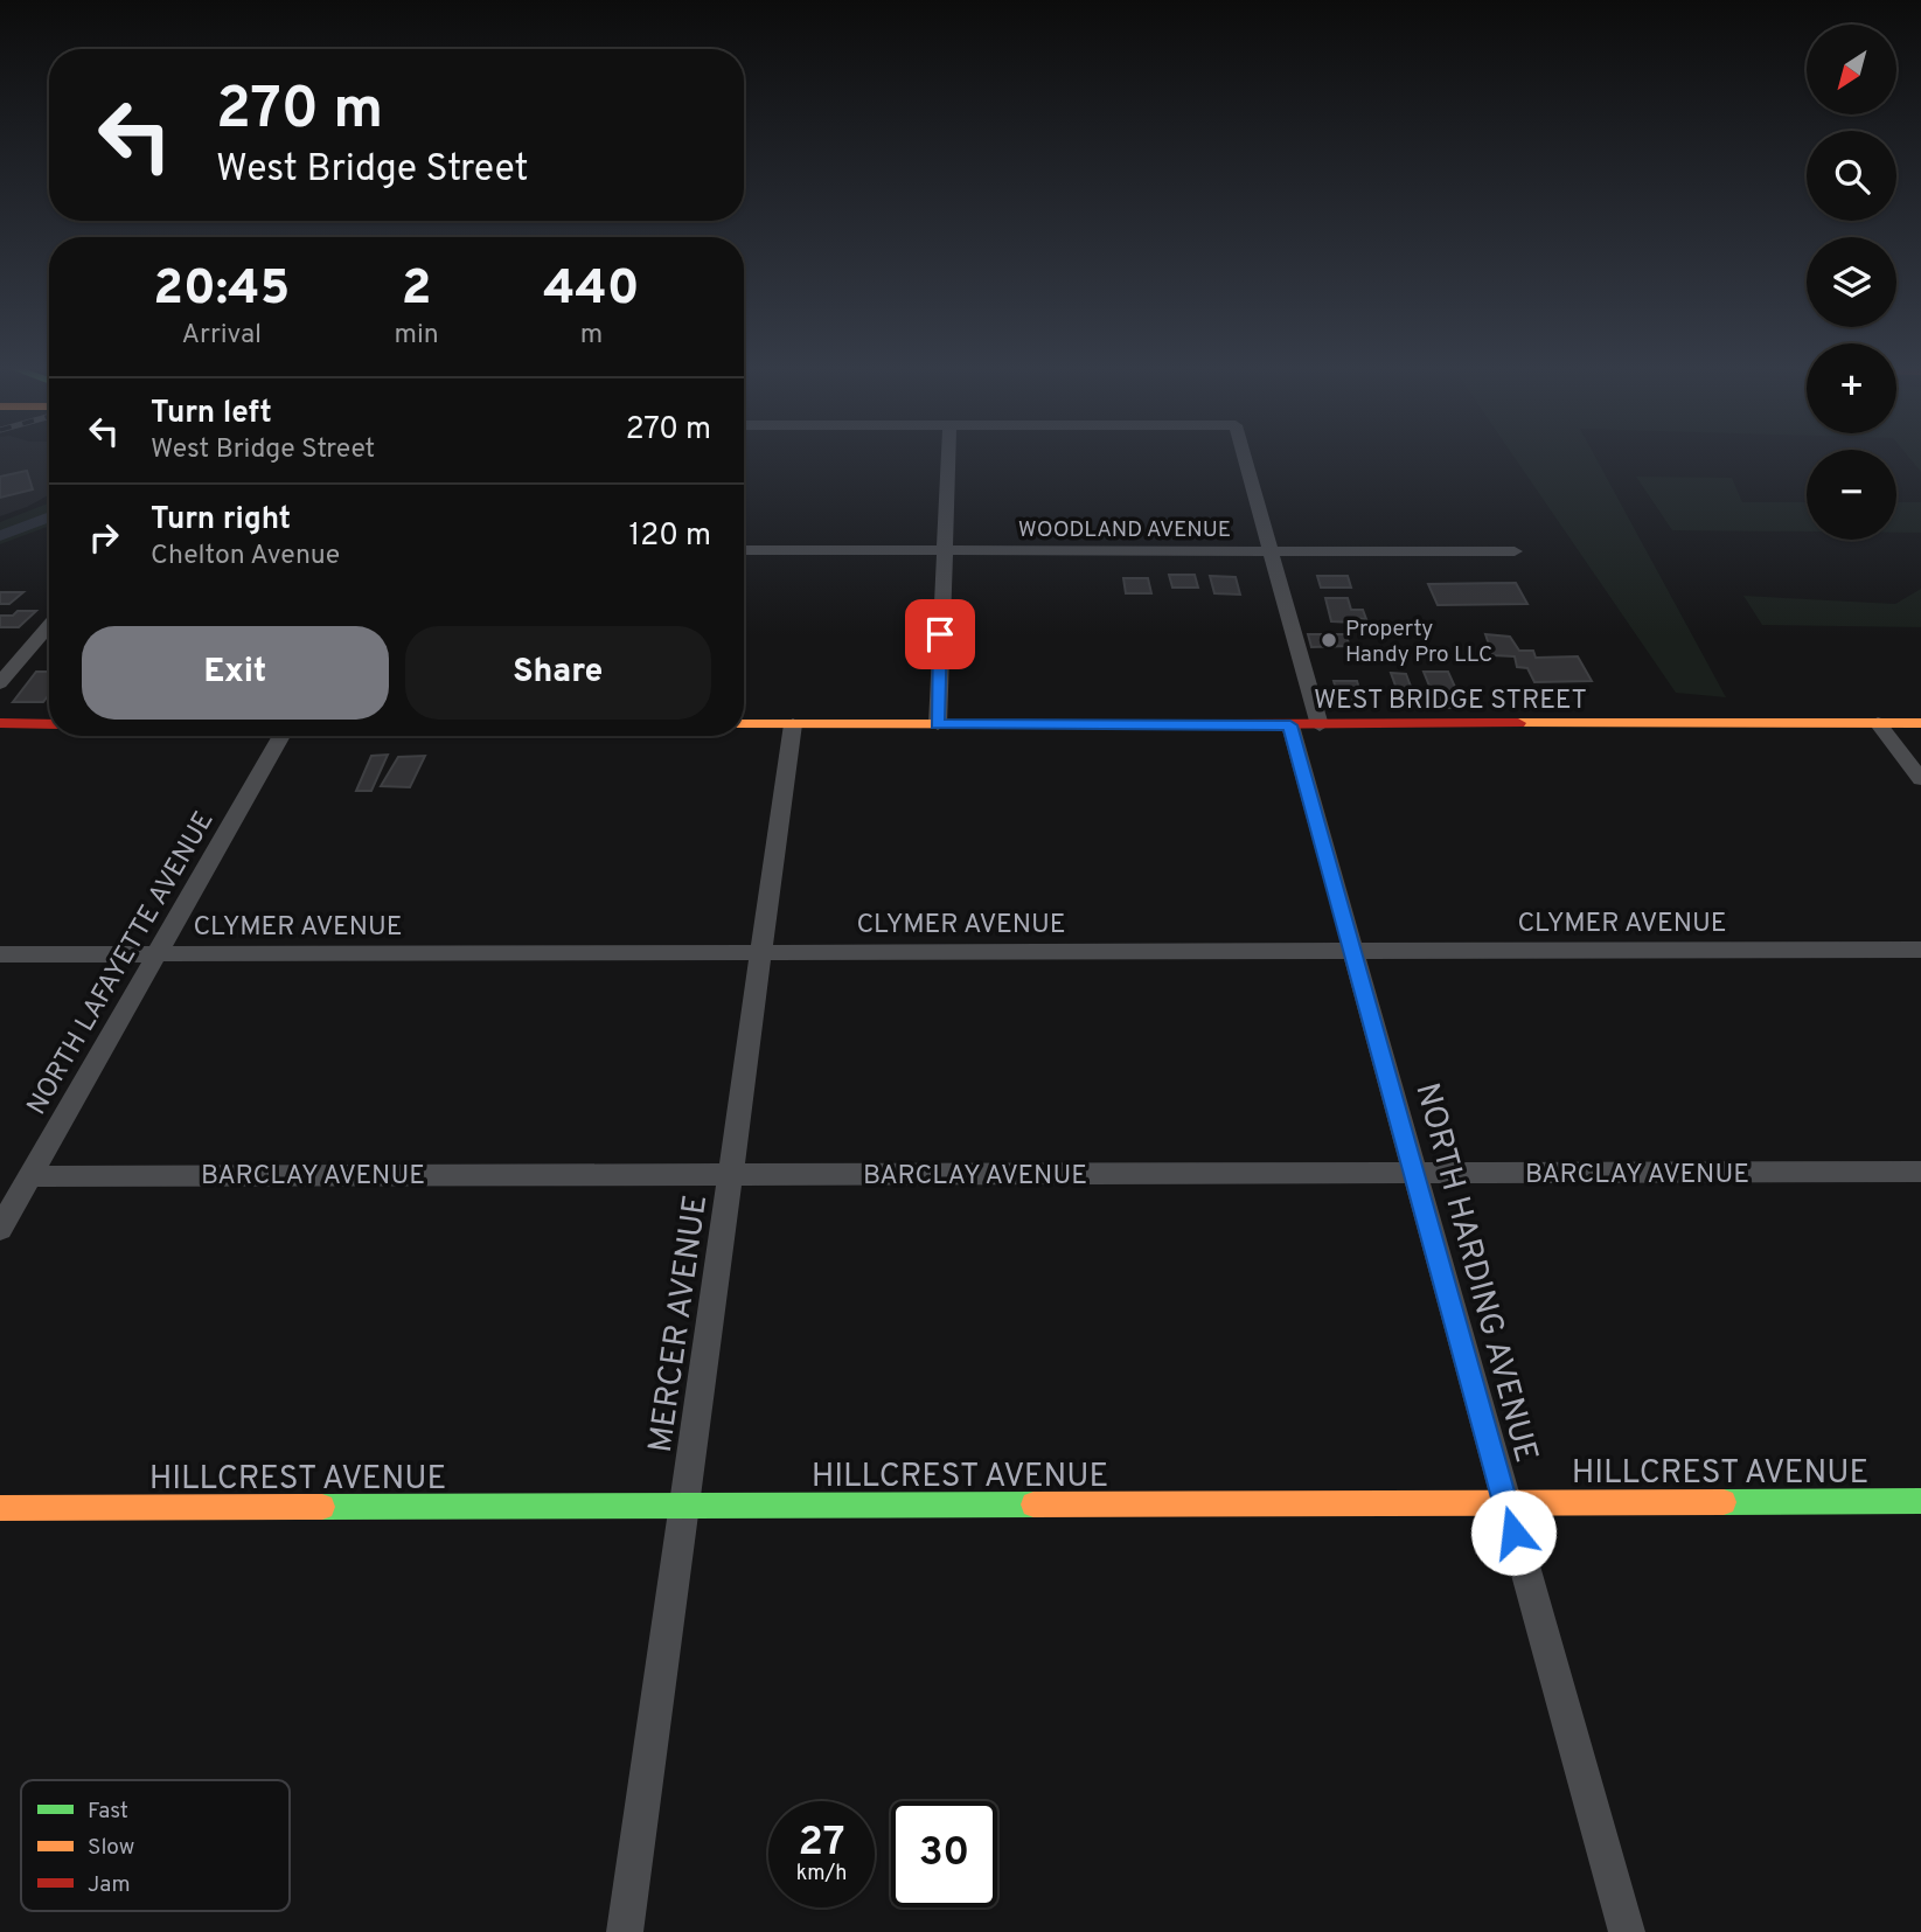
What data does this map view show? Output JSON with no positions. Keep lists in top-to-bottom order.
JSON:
{
  "streets": {
    "main road": ["WEST BRIDGE STREET", "HILLCREST AVENUE"],
    "street": [
      "WOODLAND AVENUE",
      "CLYMER AVENUE",
      "NORTH LAFAYETTE AVENUE",
      "BARCLAY AVENUE",
      "NORTH HARDING AVENUE",
      "MERCER AVENUE"
    ]
  },
  "crossings": [
    ["WEST BRIDGE STREET", "NORTH HARDING AVENUE"],
    ["WEST BRIDGE STREET", "MERCER AVENUE"],
    ["CLYMER AVENUE", "NORTH LAFAYETTE AVENUE"],
    ["CLYMER AVENUE", "NORTH HARDING AVENUE"],
    ["CLYMER AVENUE", "MERCER AVENUE"],
    ["NORTH LAFAYETTE AVENUE", "BARCLAY AVENUE"],
    ["BARCLAY AVENUE", "NORTH HARDING AVENUE"],
    ["BARCLAY AVENUE", "MERCER AVENUE"],
    ["NORTH HARDING AVENUE", "HILLCREST AVENUE"],
    ["MERCER AVENUE", "HILLCREST AVENUE"]
  ],
  "places": ["Property Handy Pro LLC"],
  "legend": ["Fast", "Slow", "Jam"],
  "north": "bottom left",
  "page": {
    "map_buttons": ["+", "−"],
    "turn": ["270 m", "West Bridge Street"],
    "eta": [
      "20:45",
      "Arrival",
      "2",
      "min",
      "440",
      "m"
    ],
    "list": [
      {
        "name": "Turn left",
        "note": "West Bridge Street",
        "value": "270 m"
      },
      {
        "name": "Turn right",
        "note": "Chelton Avenue",
        "value": "120 m"
      }
    ],
    "buttons": ["Exit", "Share"],
    "speed": "27 km/h",
    "limit": "30"
  }
}
